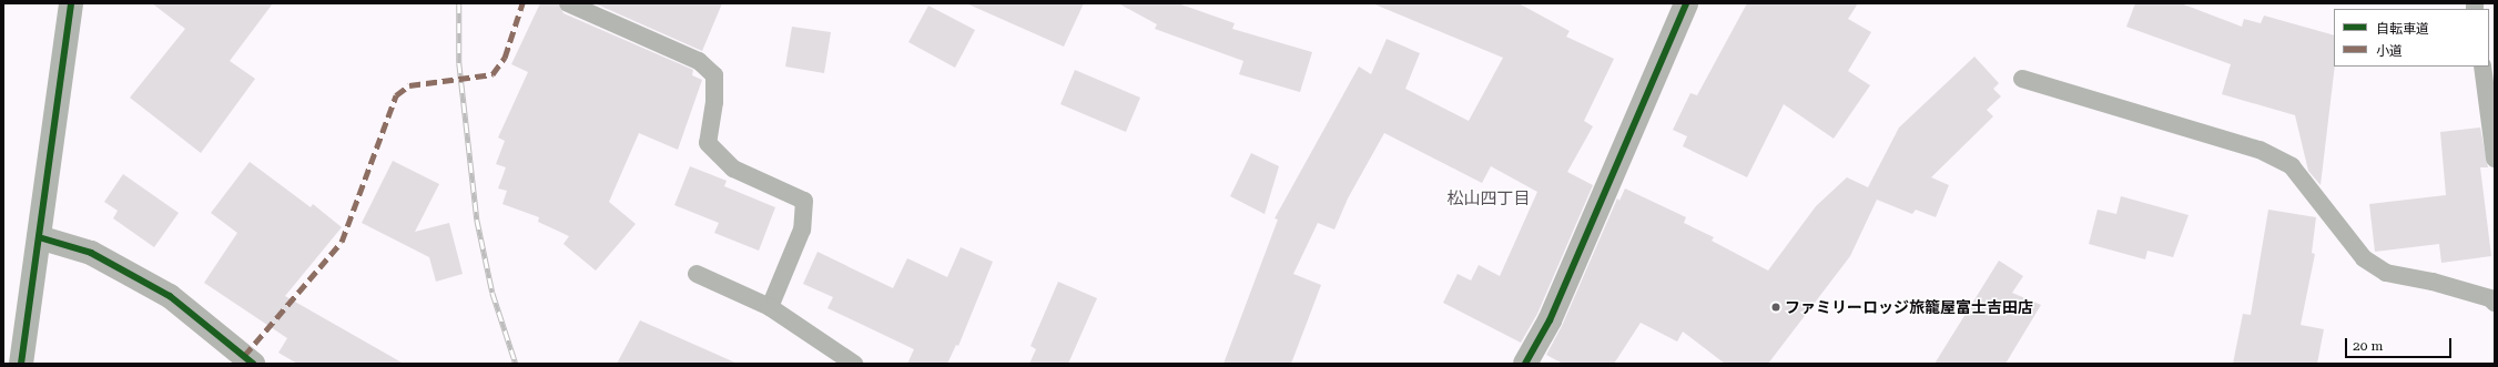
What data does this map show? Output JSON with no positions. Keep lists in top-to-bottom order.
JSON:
{
  "districts": ["松山四丁目"],
  "places": ["ファミリーロッジ旅籠屋富士吉田店"],
  "legend": ["自転車道", "小道"],
  "scale_bar": "20 m"
}
